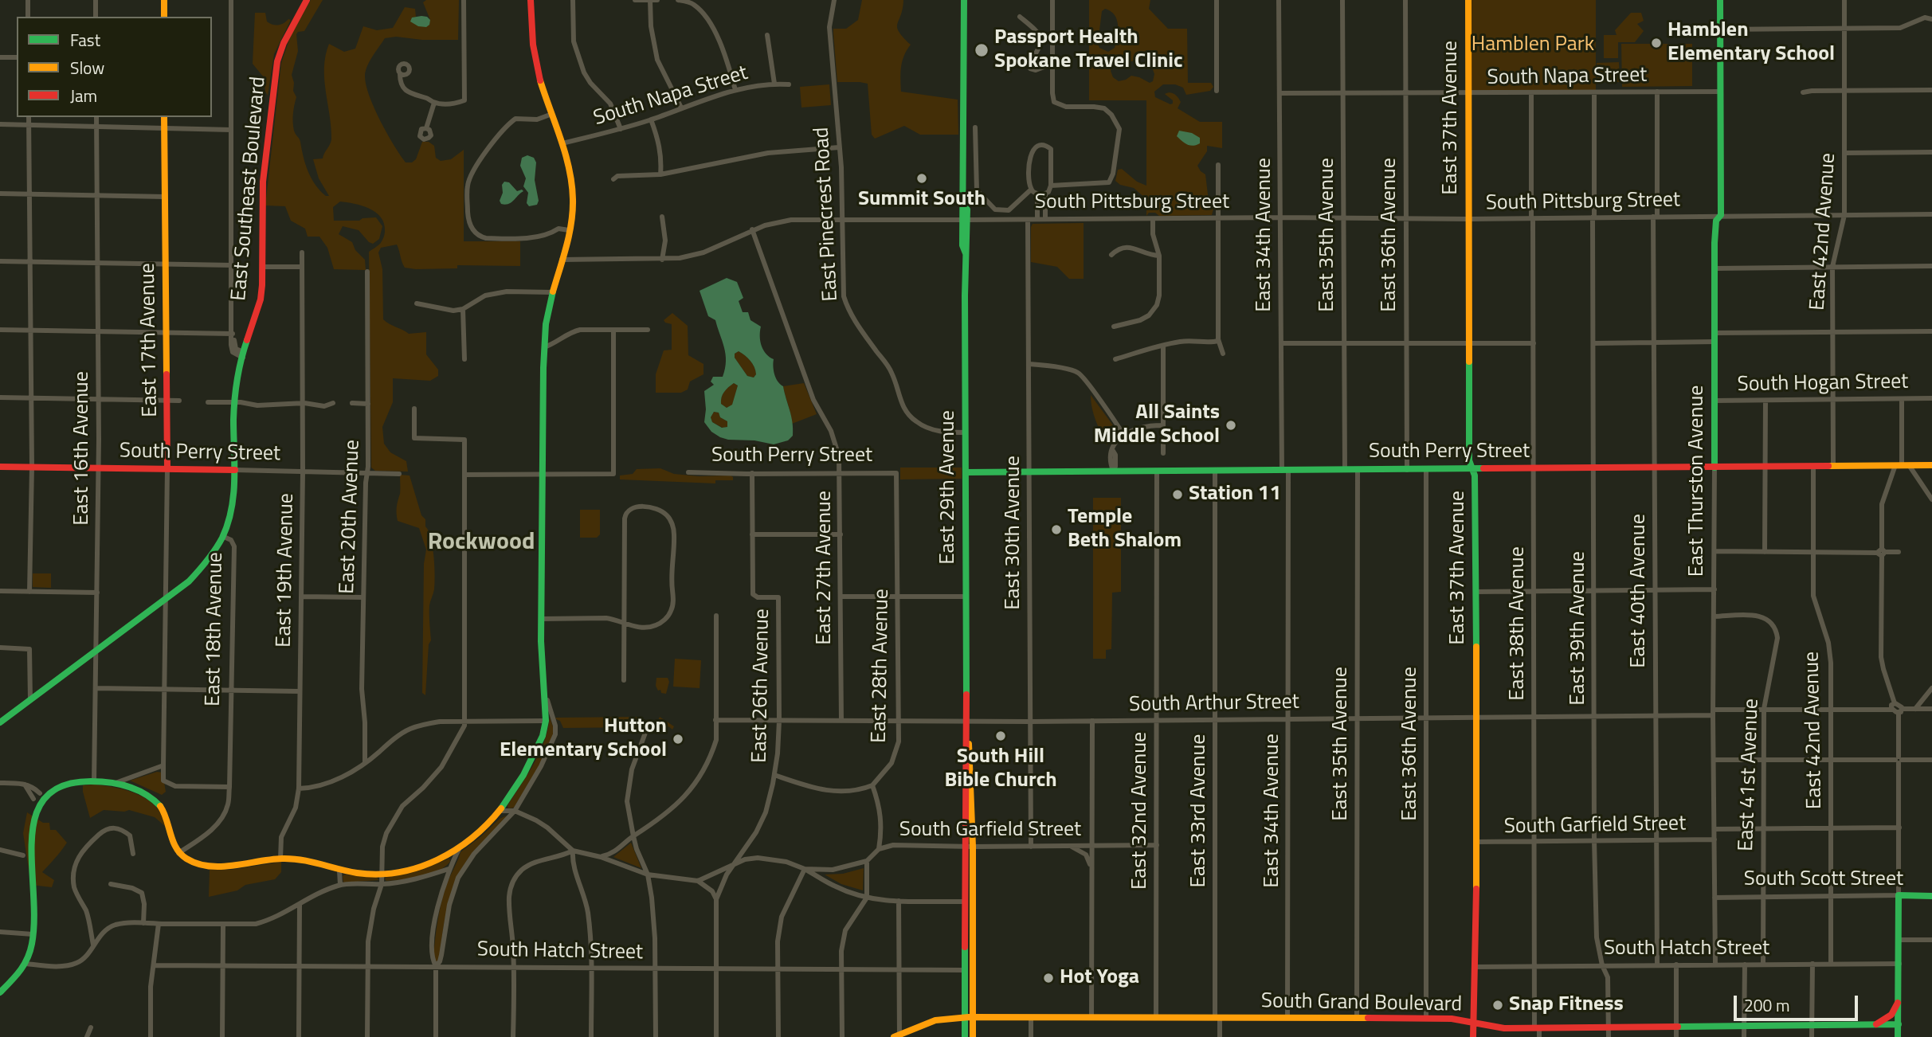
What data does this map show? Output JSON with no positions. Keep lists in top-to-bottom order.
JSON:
{
  "streets": {
    "street": [
      "South Napa Street",
      "East 37th Avenue",
      "East Southeast Boulevard",
      "South Pittsburg Street",
      "East Pinecrest Road",
      "East 42nd Avenue",
      "East 34th Avenue",
      "East 35th Avenue",
      "East 36th Avenue",
      "East 17th Avenue",
      "South Hogan Street",
      "East 16th Avenue",
      "South Perry Street",
      "East Thurston Avenue",
      "East 29th Avenue",
      "East 20th Avenue",
      "East 30th Avenue",
      "East 27th Avenue",
      "East 19th Avenue",
      "East 40th Avenue",
      "East 38th Avenue",
      "East 39th Avenue",
      "East 18th Avenue",
      "East 28th Avenue",
      "East 26th Avenue",
      "South Arthur Street",
      "East 41st Avenue",
      "East 32nd Avenue",
      "East 33rd Avenue",
      "South Garfield Street",
      "South Scott Street",
      "South Hatch Street",
      "South Grand Boulevard"
    ]
  },
  "crossings": [
    ["South Napa Street", "East 37th Avenue"],
    ["South Napa Street", "East 34th Avenue"],
    ["South Napa Street", "East 35th Avenue"],
    ["South Napa Street", "East 36th Avenue"],
    ["South Napa Street", "East Thurston Avenue"],
    ["South Napa Street", "East 40th Avenue"],
    ["South Napa Street", "East 38th Avenue"],
    ["South Napa Street", "East 39th Avenue"],
    ["East 37th Avenue", "South Pittsburg Street"],
    ["East 37th Avenue", "South Perry Street"],
    ["East 37th Avenue", "South Arthur Street"],
    ["East 37th Avenue", "South Garfield Street"],
    ["East 37th Avenue", "South Hatch Street"],
    ["East 37th Avenue", "South Grand Boulevard"],
    ["East Southeast Boulevard", "East 18th Avenue"],
    ["South Pittsburg Street", "East Pinecrest Road"],
    ["South Pittsburg Street", "East 42nd Avenue"],
    ["South Pittsburg Street", "East 34th Avenue"],
    ["South Pittsburg Street", "East 35th Avenue"],
    ["South Pittsburg Street", "East 36th Avenue"],
    ["South Pittsburg Street", "East Thurston Avenue"],
    ["South Pittsburg Street", "East 29th Avenue"],
    ["South Pittsburg Street", "East 30th Avenue"],
    ["South Pittsburg Street", "East 27th Avenue"],
    ["South Pittsburg Street", "East 40th Avenue"],
    ["South Pittsburg Street", "East 38th Avenue"],
    ["South Pittsburg Street", "East 39th Avenue"],
    ["East Pinecrest Road", "East 29th Avenue"],
    ["East 42nd Avenue", "South Hogan Street"],
    ["East 42nd Avenue", "South Perry Street"],
    ["East 42nd Avenue", "South Arthur Street"],
    ["East 42nd Avenue", "South Garfield Street"],
    ["East 42nd Avenue", "South Scott Street"],
    ["East 42nd Avenue", "South Hatch Street"],
    ["East 34th Avenue", "South Perry Street"],
    ["East 34th Avenue", "South Arthur Street"],
    ["East 34th Avenue", "South Grand Boulevard"],
    ["East 35th Avenue", "South Perry Street"],
    ["East 35th Avenue", "South Arthur Street"],
    ["East 35th Avenue", "South Grand Boulevard"],
    ["East 36th Avenue", "South Perry Street"],
    ["East 36th Avenue", "South Arthur Street"],
    ["East 36th Avenue", "South Grand Boulevard"],
    ["East 17th Avenue", "South Perry Street"],
    ["South Hogan Street", "East Thurston Avenue"],
    ["East 16th Avenue", "South Perry Street"],
    ["South Perry Street", "East Thurston Avenue"],
    ["South Perry Street", "East 29th Avenue"],
    ["South Perry Street", "East 20th Avenue"],
    ["South Perry Street", "East 30th Avenue"],
    ["South Perry Street", "East 27th Avenue"],
    ["South Perry Street", "East 19th Avenue"],
    ["South Perry Street", "East 40th Avenue"],
    ["South Perry Street", "East 38th Avenue"],
    ["South Perry Street", "East 39th Avenue"],
    ["South Perry Street", "East 18th Avenue"],
    ["South Perry Street", "East 28th Avenue"],
    ["South Perry Street", "East 26th Avenue"],
    ["South Perry Street", "East 32nd Avenue"],
    ["South Perry Street", "East 33rd Avenue"],
    ["East Thurston Avenue", "South Arthur Street"],
    ["East Thurston Avenue", "East 41st Avenue"],
    ["East Thurston Avenue", "South Garfield Street"],
    ["East Thurston Avenue", "South Scott Street"],
    ["East Thurston Avenue", "South Hatch Street"],
    ["East 29th Avenue", "South Arthur Street"],
    ["East 29th Avenue", "South Garfield Street"],
    ["East 29th Avenue", "South Hatch Street"],
    ["East 29th Avenue", "South Grand Boulevard"],
    ["East 30th Avenue", "South Arthur Street"],
    ["East 30th Avenue", "South Garfield Street"],
    ["East 27th Avenue", "South Arthur Street"],
    ["East 40th Avenue", "South Arthur Street"],
    ["East 40th Avenue", "South Garfield Street"],
    ["East 40th Avenue", "South Hatch Street"],
    ["East 38th Avenue", "South Arthur Street"],
    ["East 38th Avenue", "South Garfield Street"],
    ["East 38th Avenue", "South Hatch Street"],
    ["East 38th Avenue", "South Grand Boulevard"],
    ["East 39th Avenue", "South Arthur Street"],
    ["East 39th Avenue", "South Garfield Street"],
    ["East 39th Avenue", "South Hatch Street"],
    ["East 39th Avenue", "South Grand Boulevard"],
    ["East 28th Avenue", "South Arthur Street"],
    ["East 26th Avenue", "South Arthur Street"],
    ["South Arthur Street", "East 41st Avenue"],
    ["South Arthur Street", "East 32nd Avenue"],
    ["South Arthur Street", "East 33rd Avenue"],
    ["East 41st Avenue", "South Garfield Street"],
    ["East 41st Avenue", "South Scott Street"],
    ["East 41st Avenue", "South Hatch Street"],
    ["East 32nd Avenue", "South Garfield Street"],
    ["East 32nd Avenue", "South Grand Boulevard"],
    ["East 33rd Avenue", "South Grand Boulevard"]
  ],
  "districts": ["Rockwood"],
  "parks": ["Hamblen Park"],
  "places": [
    "Hamblen Elementary School",
    "Passport Health Spokane Travel Clinic",
    "Summit South",
    "All Saints Middle School",
    "Station 11",
    "Temple Beth Shalom",
    "South Hill Bible Church",
    "Hutton Elementary School",
    "Hot Yoga",
    "Snap Fitness"
  ],
  "legend": ["Fast", "Slow", "Jam"],
  "scale_bar": "200 m"
}
